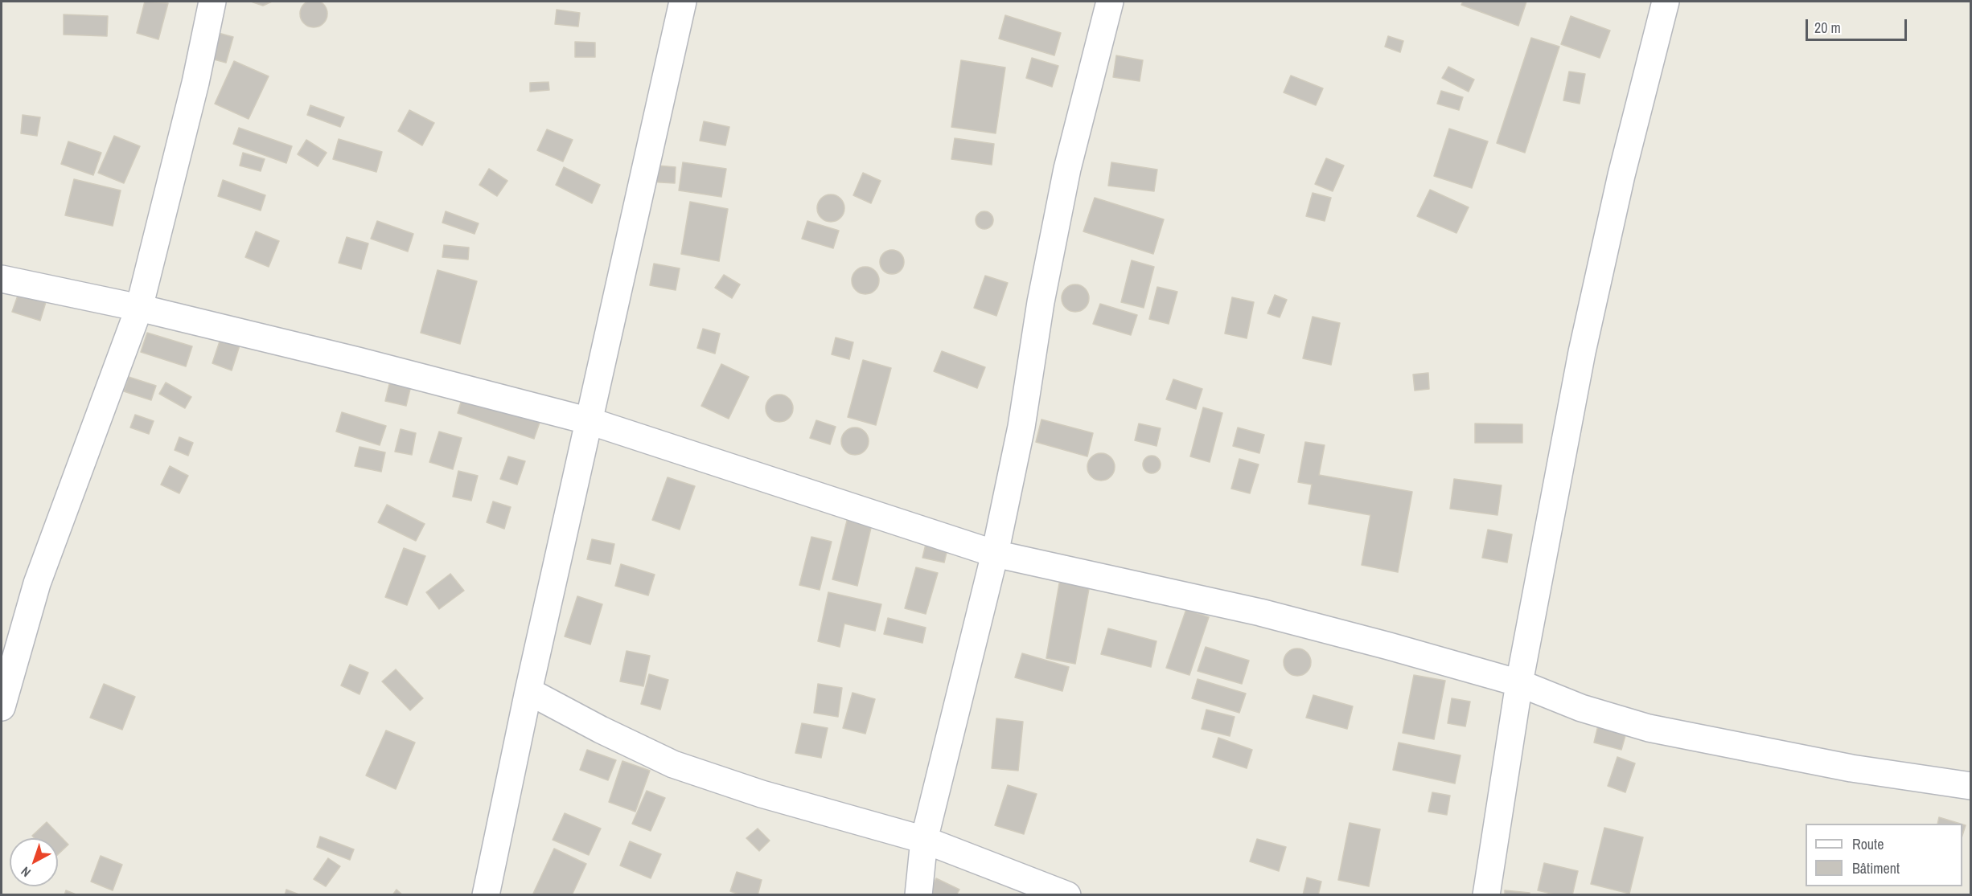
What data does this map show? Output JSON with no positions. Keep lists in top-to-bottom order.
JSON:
{
  "legend": ["Route", "Bâtiment"],
  "scale_bar": "20 m",
  "north": "bottom left"
}
